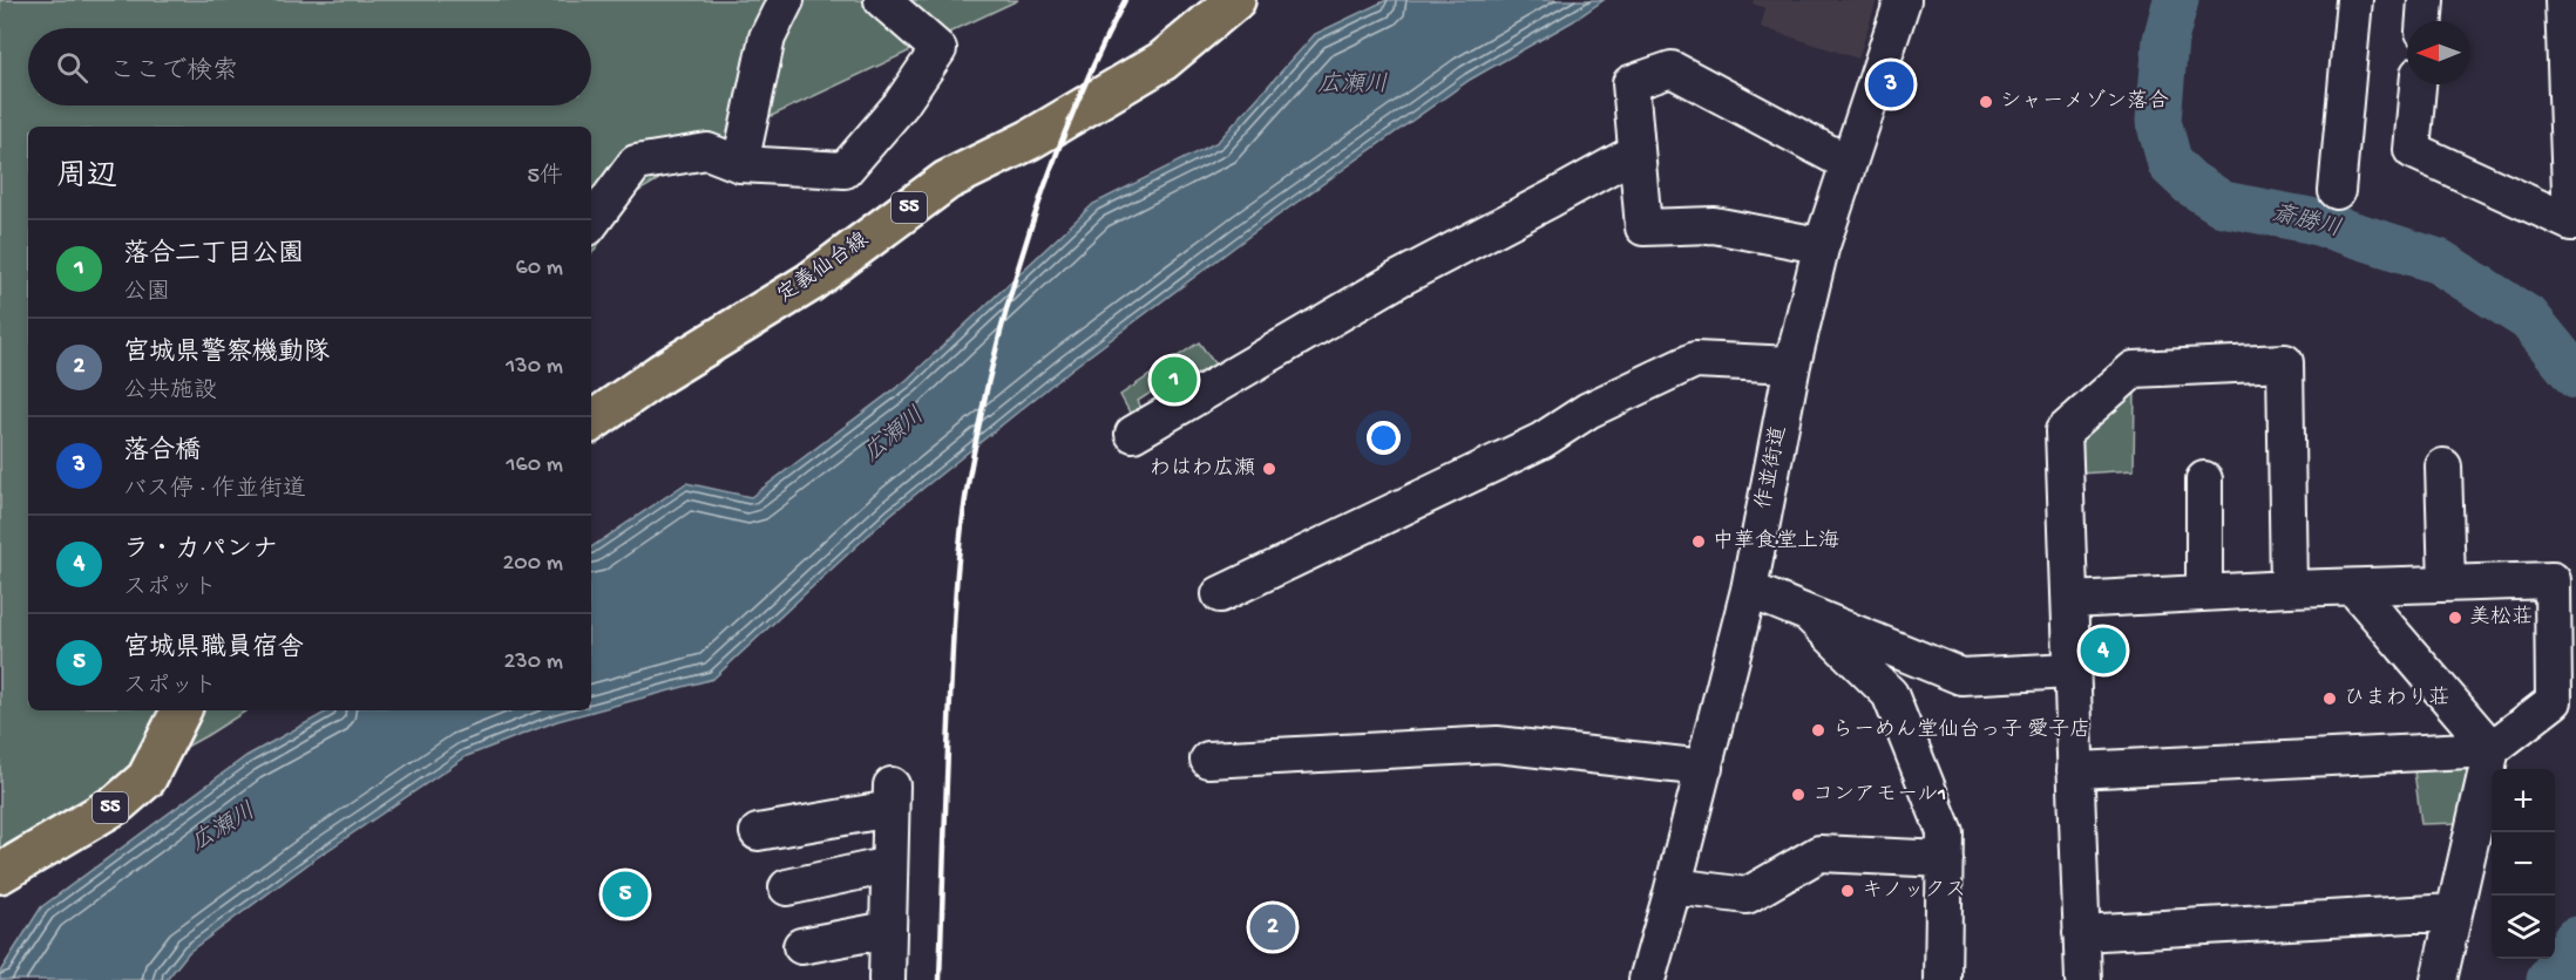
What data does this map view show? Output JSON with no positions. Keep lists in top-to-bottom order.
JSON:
{
  "streets": {
    "main road": ["55", "定義仙台線"],
    "street": ["作並街道"]
  },
  "water": ["広瀬川", "斎勝川"],
  "places": [
    "シャーメゾン落合",
    "わはわ広瀬",
    "中華食堂上海",
    "美松荘",
    "ひまわり荘",
    "らーめん堂仙台っ子 愛子店",
    "コンアモール1",
    "キノックス"
  ],
  "north": "left",
  "page": {
    "search": "ここで検索",
    "pins": [
      "3",
      "1",
      "4",
      "5",
      "2"
    ],
    "heading": ["周辺", "5件"],
    "list": [
      {
        "mark": "1",
        "name": "落合二丁目公園",
        "note": "公園",
        "value": "60 m"
      },
      {
        "mark": "2",
        "name": "宮城県警察機動隊",
        "note": "公共施設",
        "value": "130 m"
      },
      {
        "mark": "3",
        "name": "落合橋",
        "note": "バス停 · 作並街道",
        "value": "160 m"
      },
      {
        "mark": "4",
        "name": "ラ・カパンナ",
        "note": "スポット",
        "value": "200 m"
      },
      {
        "mark": "5",
        "name": "宮城県職員宿舎",
        "note": "スポット",
        "value": "230 m"
      }
    ],
    "map_buttons": ["+", "−"]
  }
}
